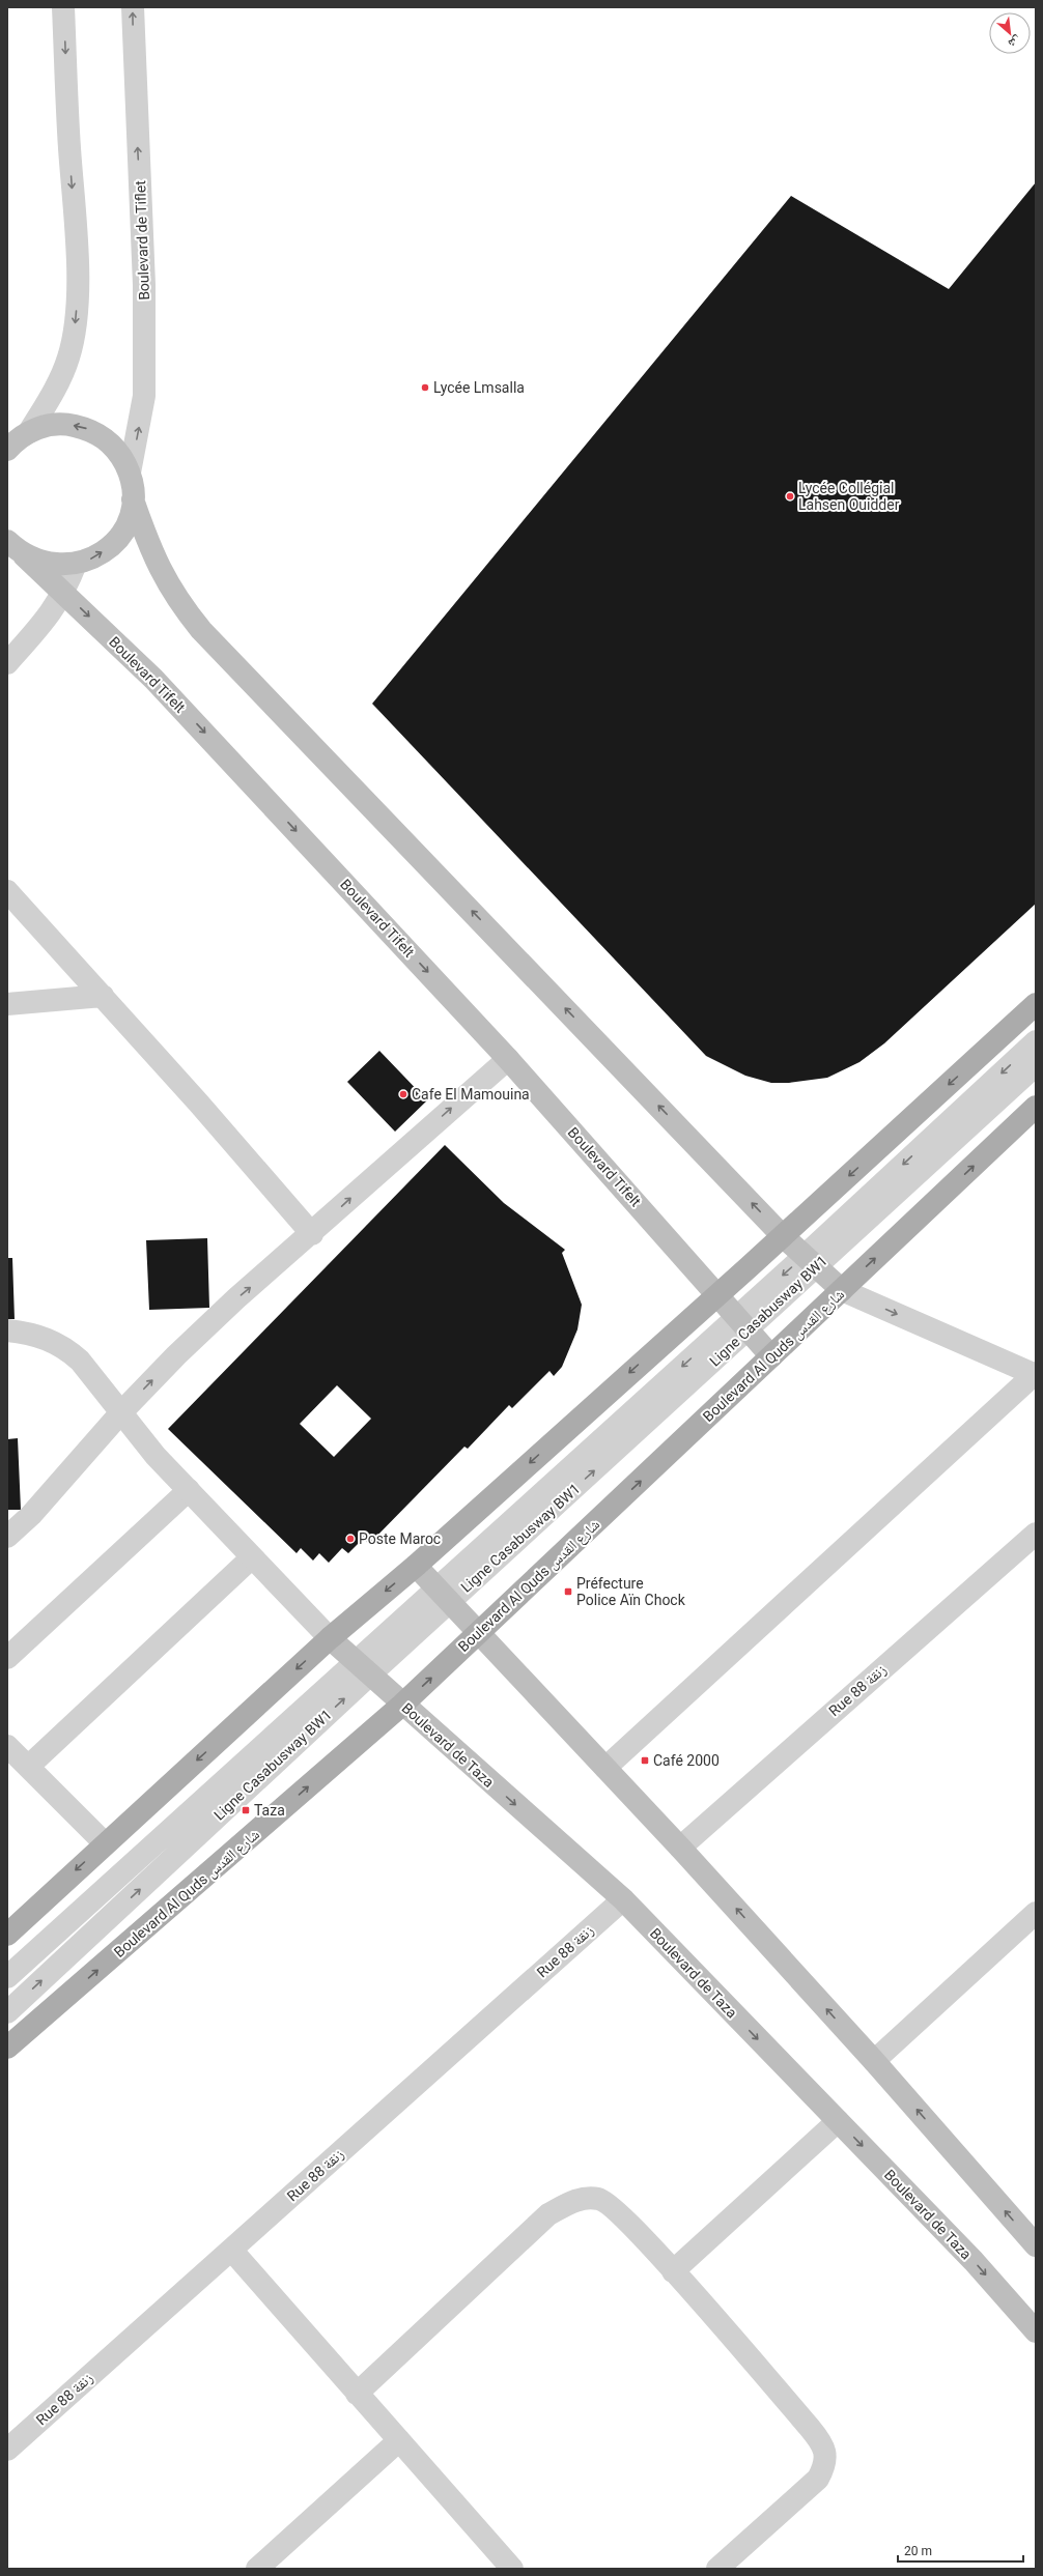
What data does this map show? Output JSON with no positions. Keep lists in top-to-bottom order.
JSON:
{
  "streets": {
    "main road": ["Boulevard Al Quds شارع القدس"],
    "street": [
      "Boulevard de Tiflet",
      "Boulevard Tifelt",
      "Ligne Casabusway BW1",
      "Rue 88 زنقة",
      "Boulevard de Taza"
    ]
  },
  "crossings": [
    ["Boulevard Tifelt", "Ligne Casabusway BW1"],
    ["Boulevard Tifelt", "Boulevard Al Quds شارع القدس"],
    ["Ligne Casabusway BW1", "Boulevard de Taza"],
    ["Boulevard Al Quds شارع القدس", "Boulevard de Taza"],
    ["Rue 88 زنقة", "Boulevard de Taza"]
  ],
  "places": {
    "other": [
      "Lycée Lmsalla",
      "Lycée Collégial Lahsen Ouidder",
      "Cafe El Mamouina",
      "Poste Maroc"
    ],
    "transit": ["Préfecture Police Aïn Chock", "Café 2000", "Taza"]
  },
  "scale_bar": "20 m",
  "north": "bottom right"
}
